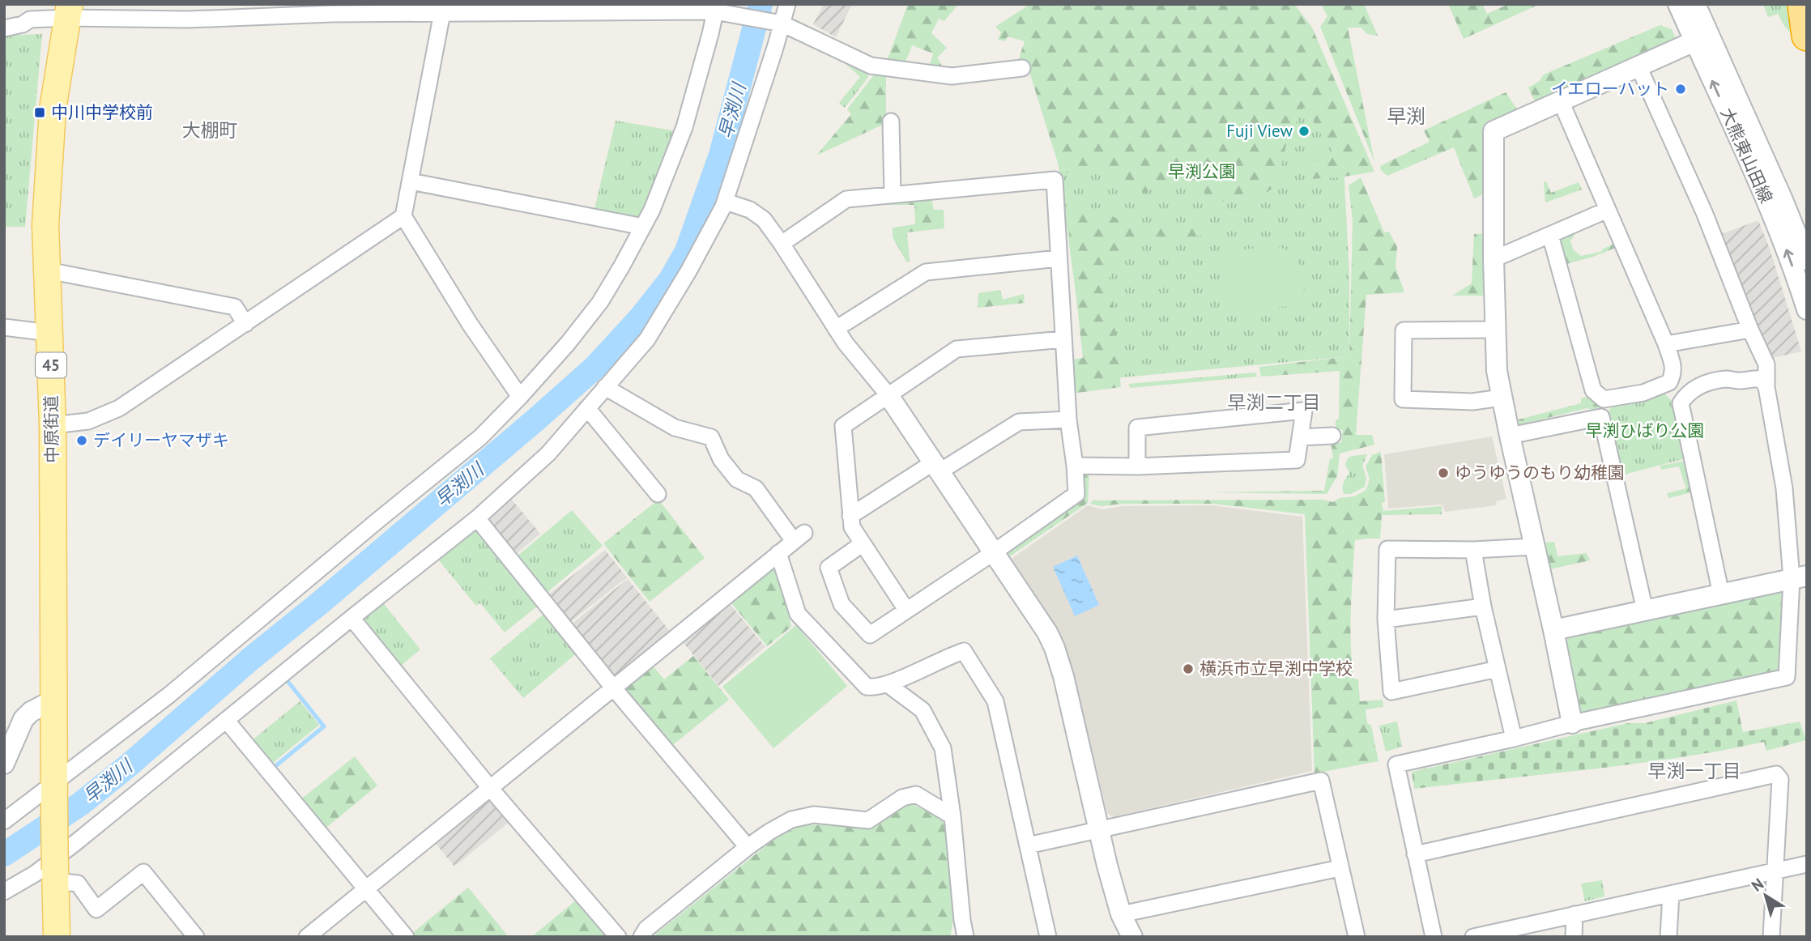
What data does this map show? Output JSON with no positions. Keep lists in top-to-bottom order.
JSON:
{
  "streets": {
    "main road": ["45", "中原街道"],
    "street": ["大熊東山田線"]
  },
  "crossings": [
    ["45", "中原街道"]
  ],
  "districts": [
    "早渕",
    "大棚町",
    "早渕二丁目",
    "早渕一丁目"
  ],
  "water": ["早渕川"],
  "parks": ["早渕公園", "早渕ひばり公園"],
  "places": {
    "other": [
      "イエローハット",
      "Fuji View",
      "デイリーヤマザキ",
      "ゆうゆうのもり幼稚園",
      "横浜市立早渕中学校"
    ],
    "transit": ["中川中学校前"]
  },
  "north": "top left"
}
